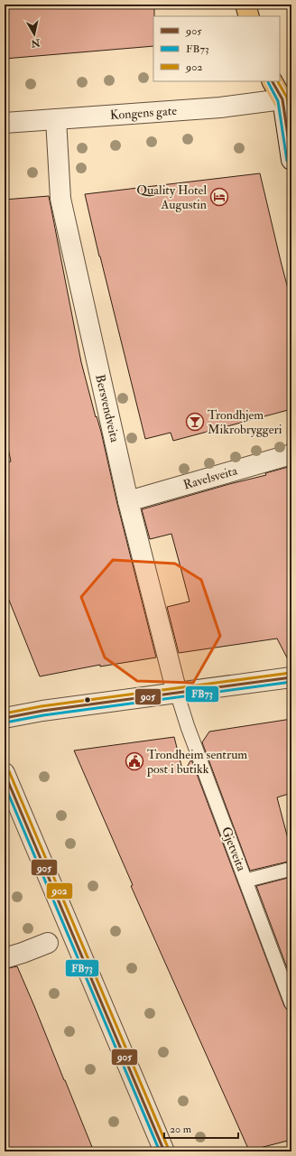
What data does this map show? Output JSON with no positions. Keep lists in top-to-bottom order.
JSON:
{
  "streets": {
    "street": ["Kongens gate", "Bersvendveita", "Ravelsveita"],
    "lane": ["Gjetveita"]
  },
  "crossings": [
    ["Kongens gate", "Bersvendveita"],
    ["Bersvendveita", "Ravelsveita"],
    ["Bersvendveita", "Gjetveita"]
  ],
  "places": {
    "hotel": ["Quality Hotel Augustin"],
    "bar": ["Trondhjem Mikrobryggeri"],
    "public building": ["Trondheim sentrum post i butikk"]
  },
  "lines": ["transit line 905", "transit line 902", "transit line FB73"],
  "legend": ["905", "FB73", "902"],
  "scale_bar": "20 m",
  "north": "bottom"
}
